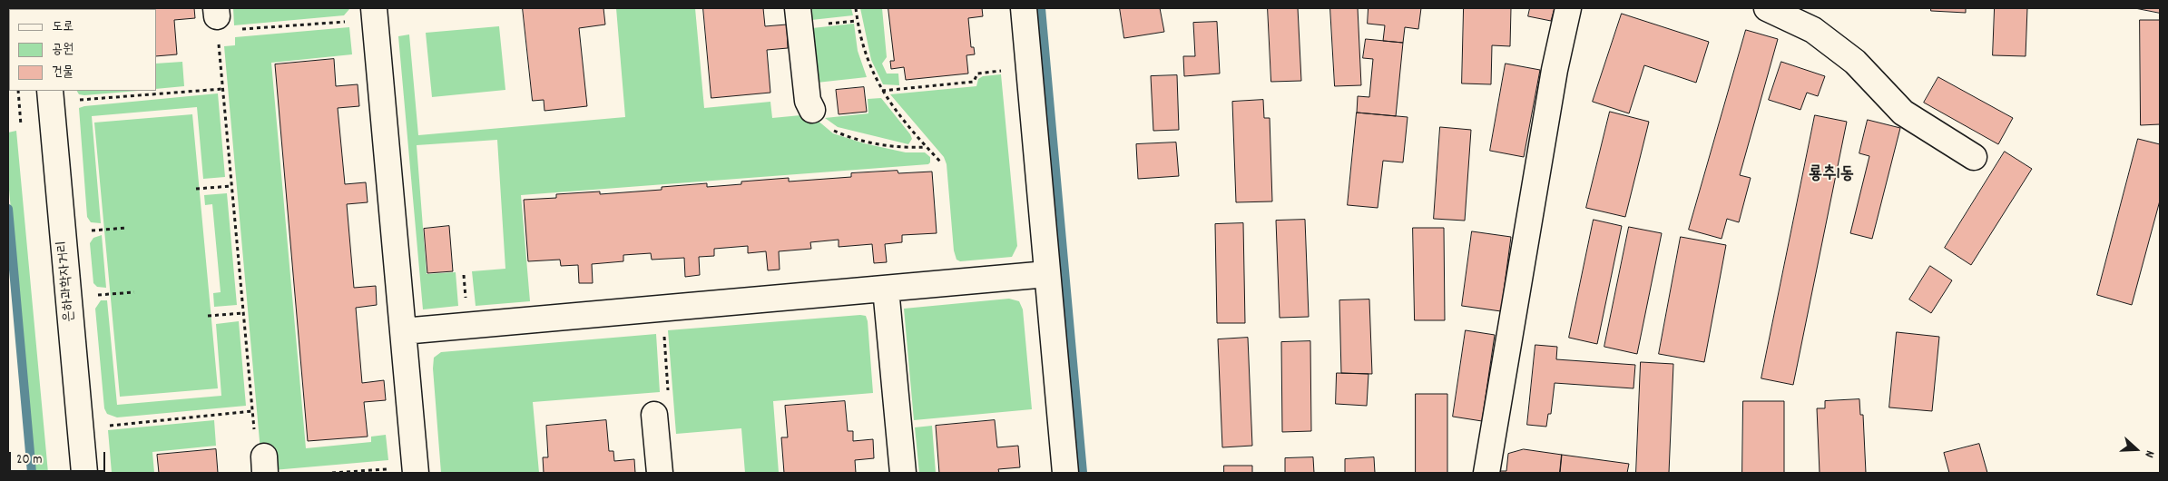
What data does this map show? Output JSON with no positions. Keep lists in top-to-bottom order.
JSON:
{
  "streets": {
    "street": ["은하과학자거리"]
  },
  "districts": ["룡추1동"],
  "legend": ["도로", "공원", "건물"],
  "scale_bar": "20 m",
  "north": "right"
}
